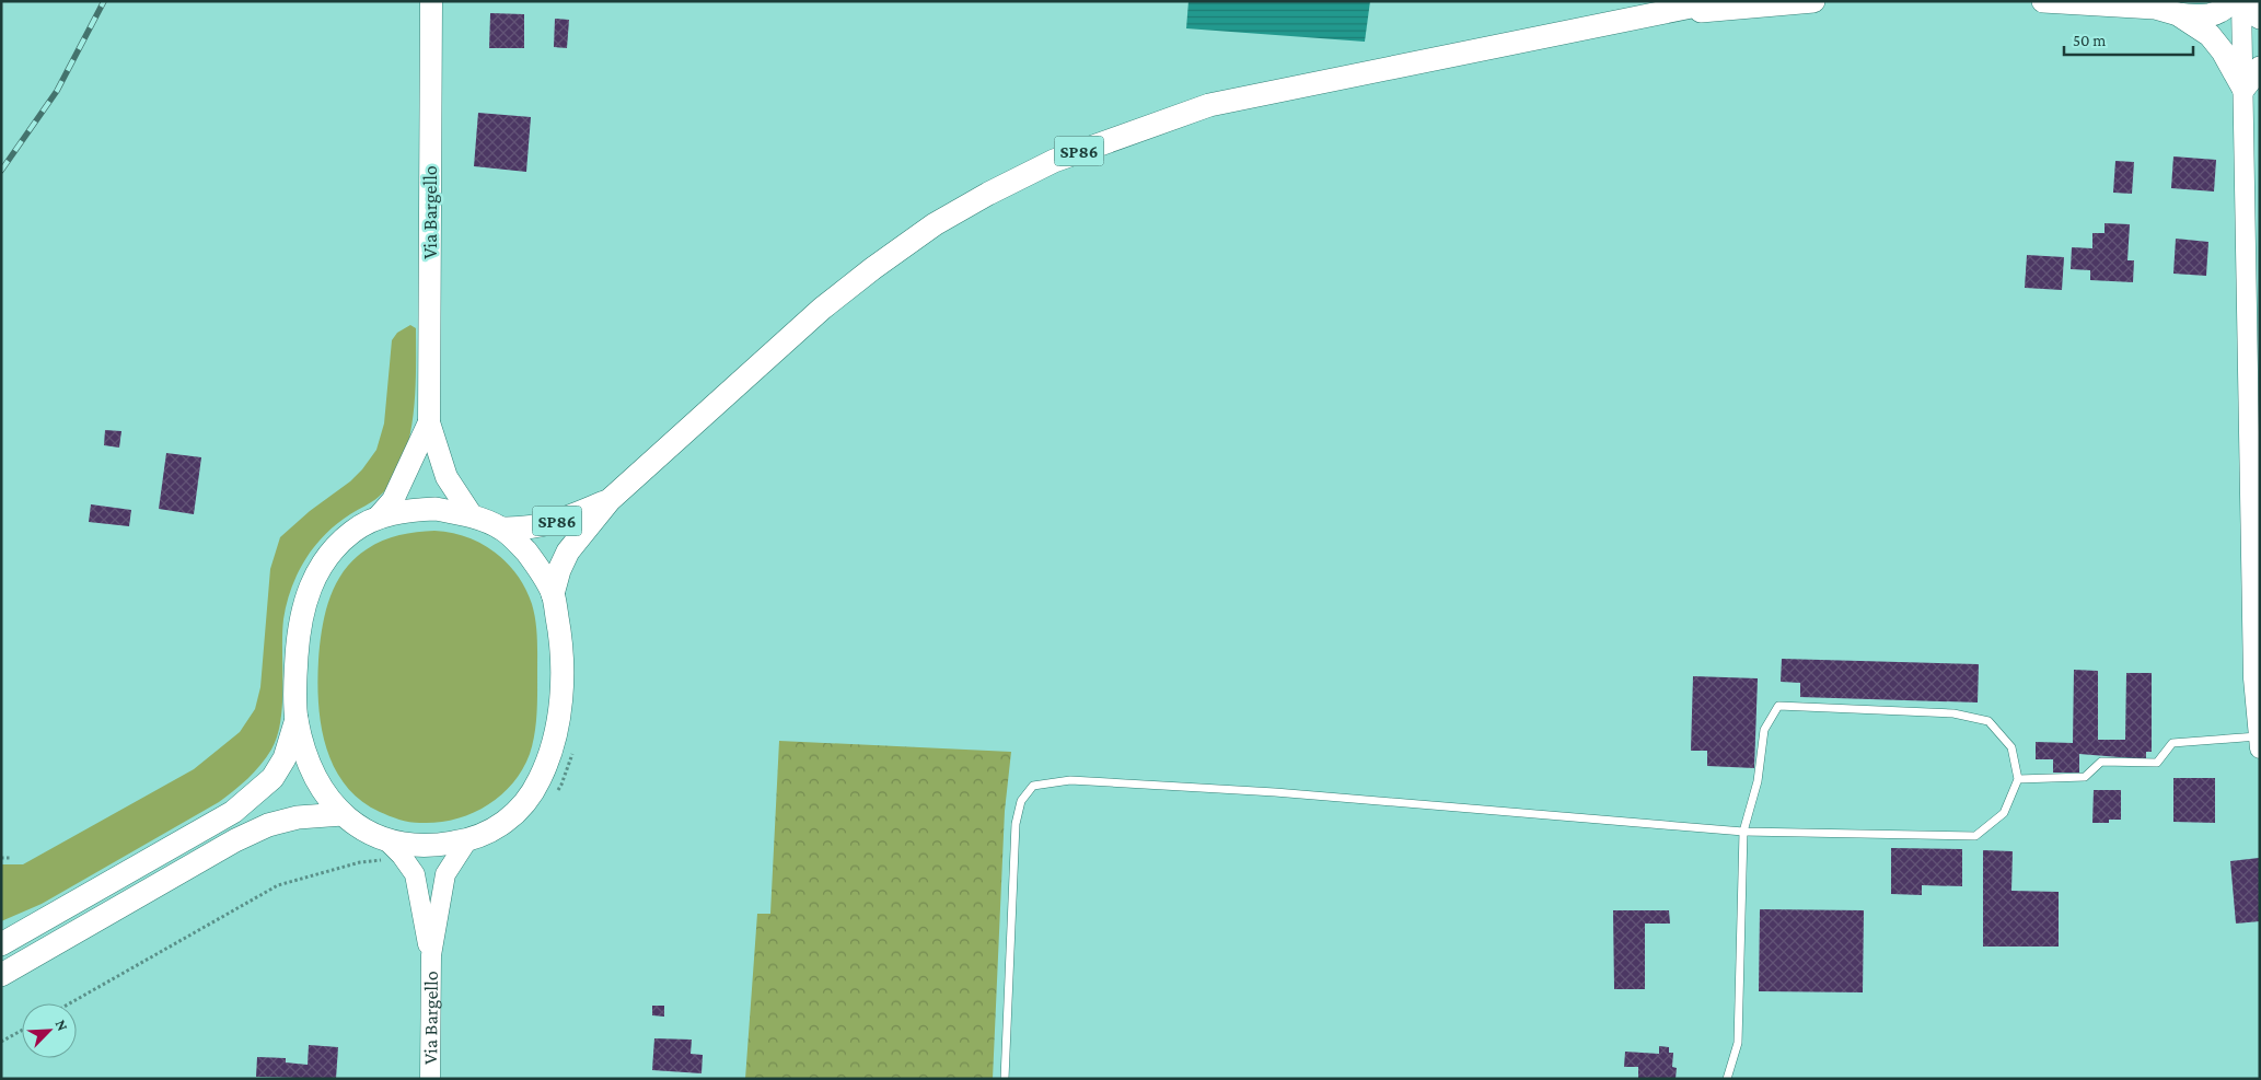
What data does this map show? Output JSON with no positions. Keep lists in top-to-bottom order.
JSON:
{
  "streets": {
    "main road": ["SP86", "Via Bargello"]
  },
  "scale_bar": "50 m",
  "north": "top right"
}
